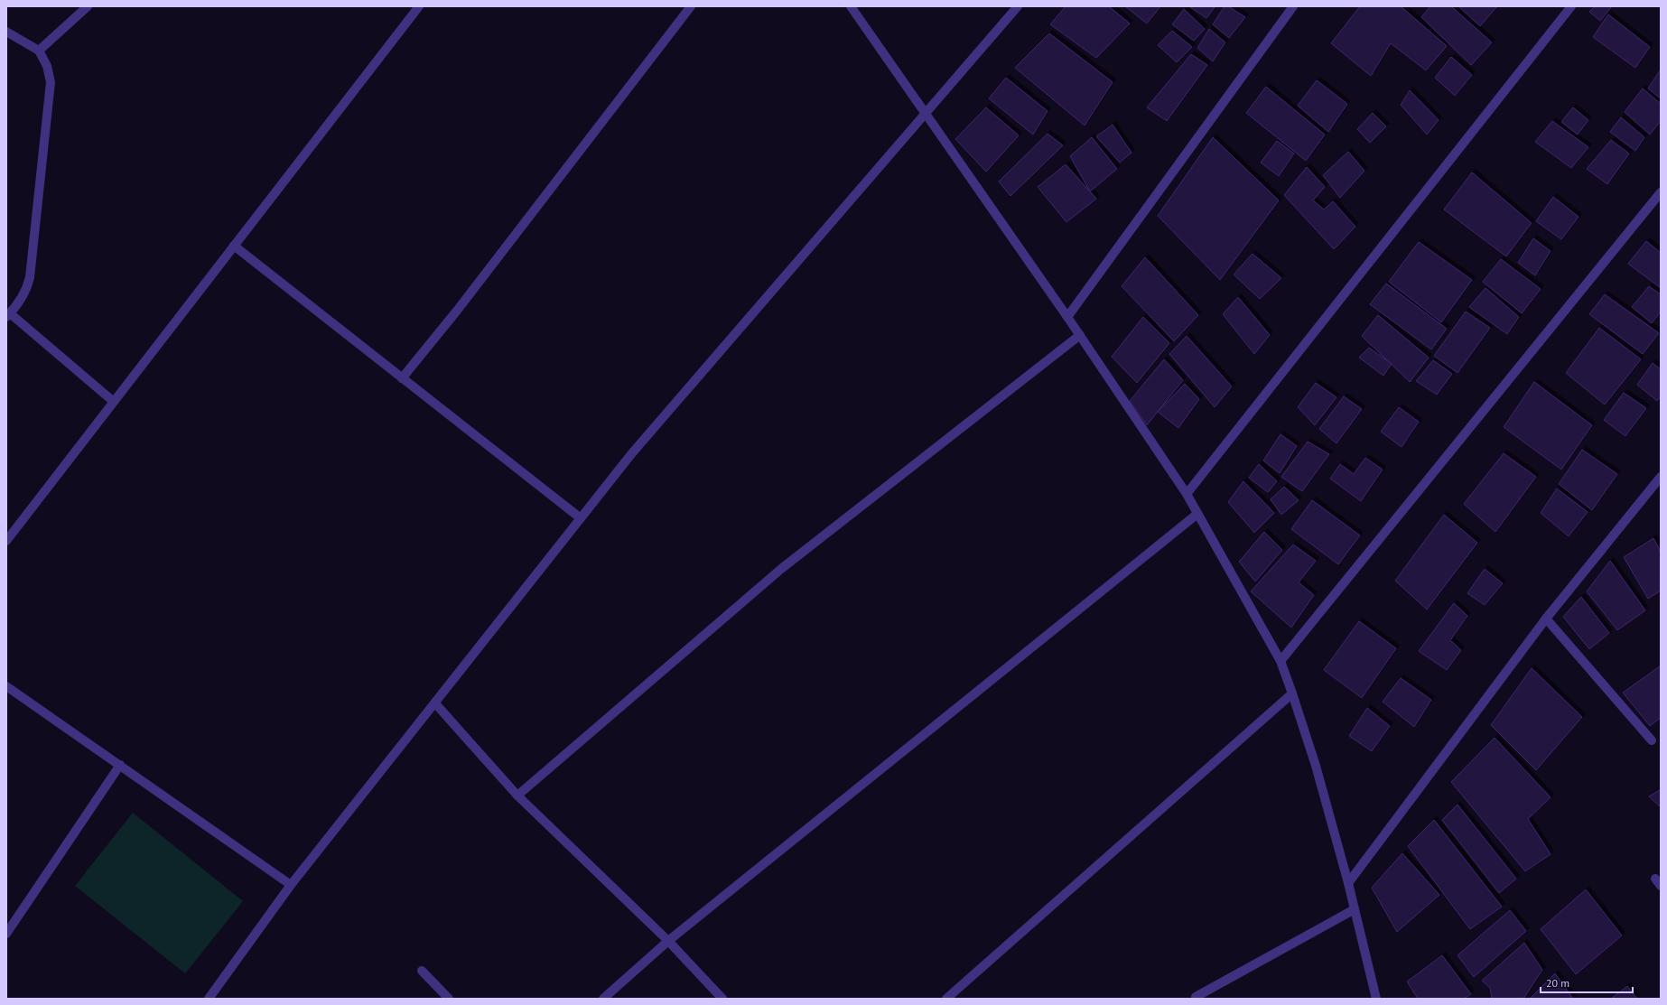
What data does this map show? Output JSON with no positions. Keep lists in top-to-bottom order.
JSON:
{
  "scale_bar": "20 m"
}
